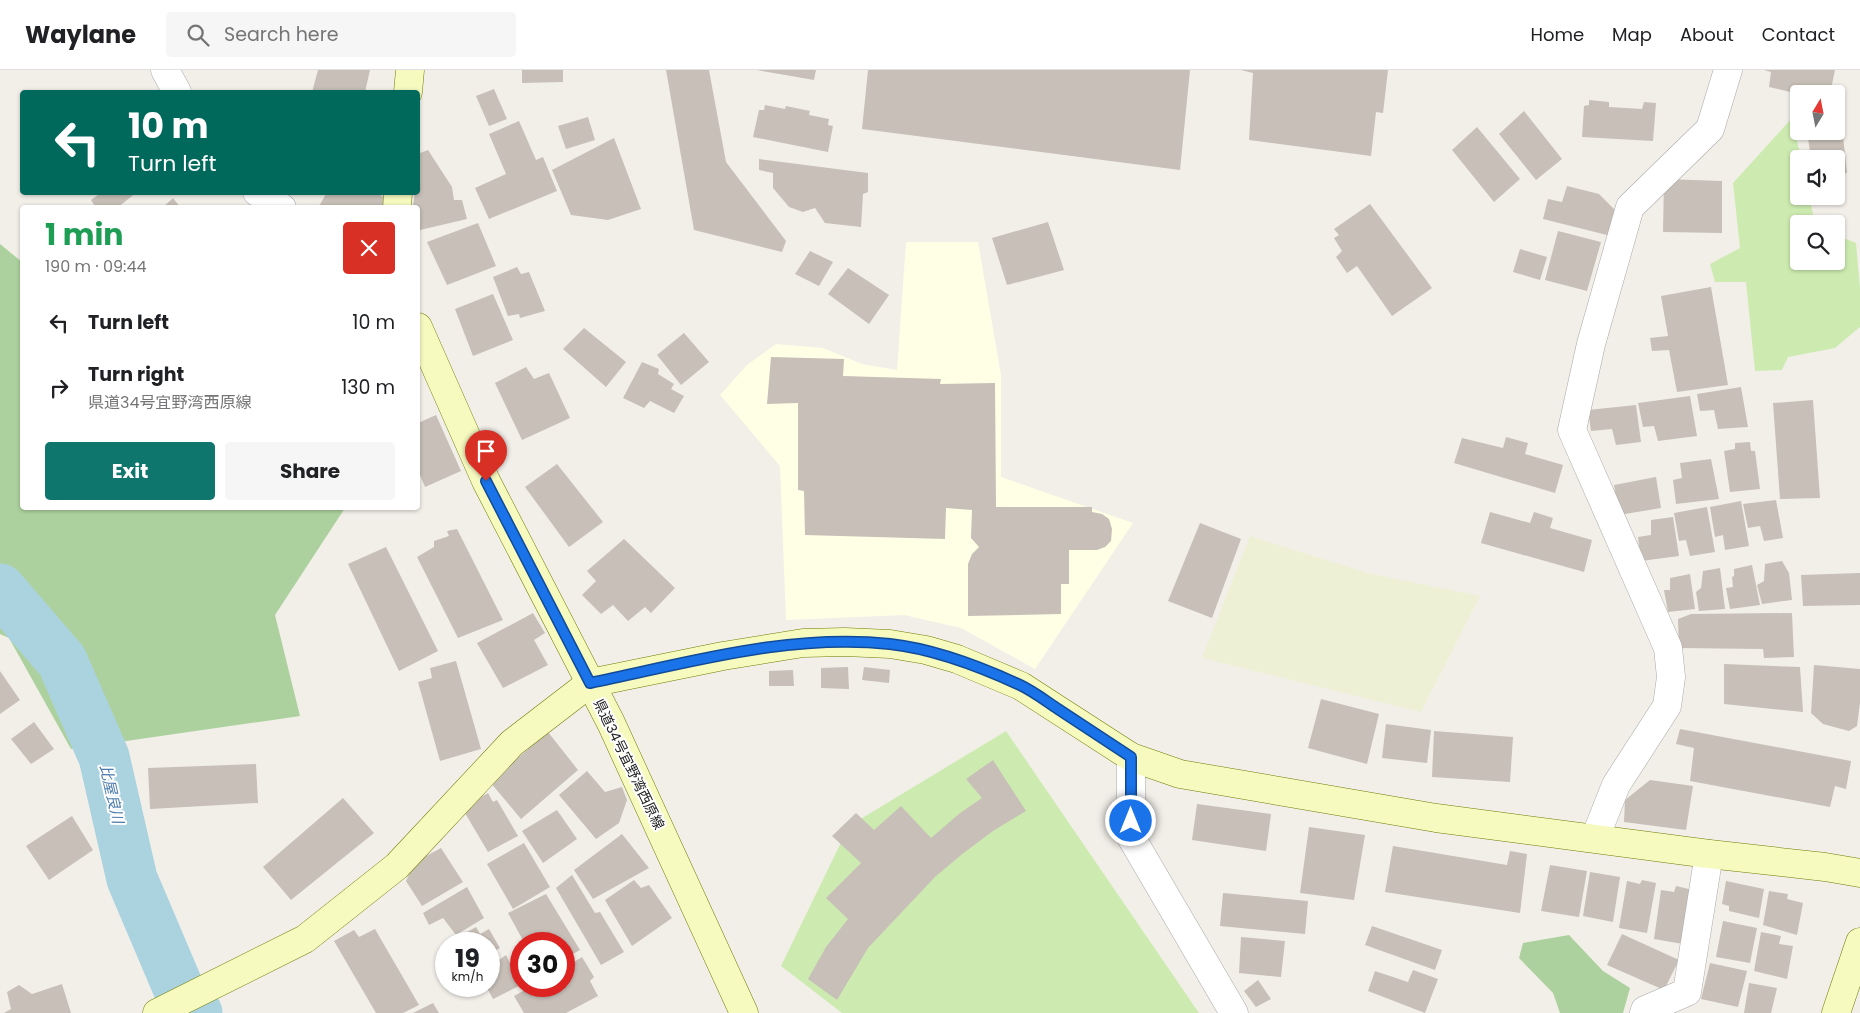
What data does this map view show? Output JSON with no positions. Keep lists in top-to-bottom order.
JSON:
{
  "streets": {
    "street": ["県道34号宜野湾西原線"]
  },
  "water": ["比屋良川"],
  "north": "top",
  "page": {
    "header": "Waylane",
    "search": "Search here",
    "nav": [
      "Home",
      "Map",
      "About",
      "Contact"
    ],
    "turn": ["10 m", "Turn left"],
    "heading": ["1 min", "190 m · 09:44"],
    "list": [
      {
        "name": "Turn left",
        "value": "10 m"
      },
      {
        "name": "Turn right",
        "note": "県道34号宜野湾西原線",
        "value": "130 m"
      }
    ],
    "buttons": ["Exit", "Share"],
    "speed": "19 km/h",
    "limit": "30"
  }
}
